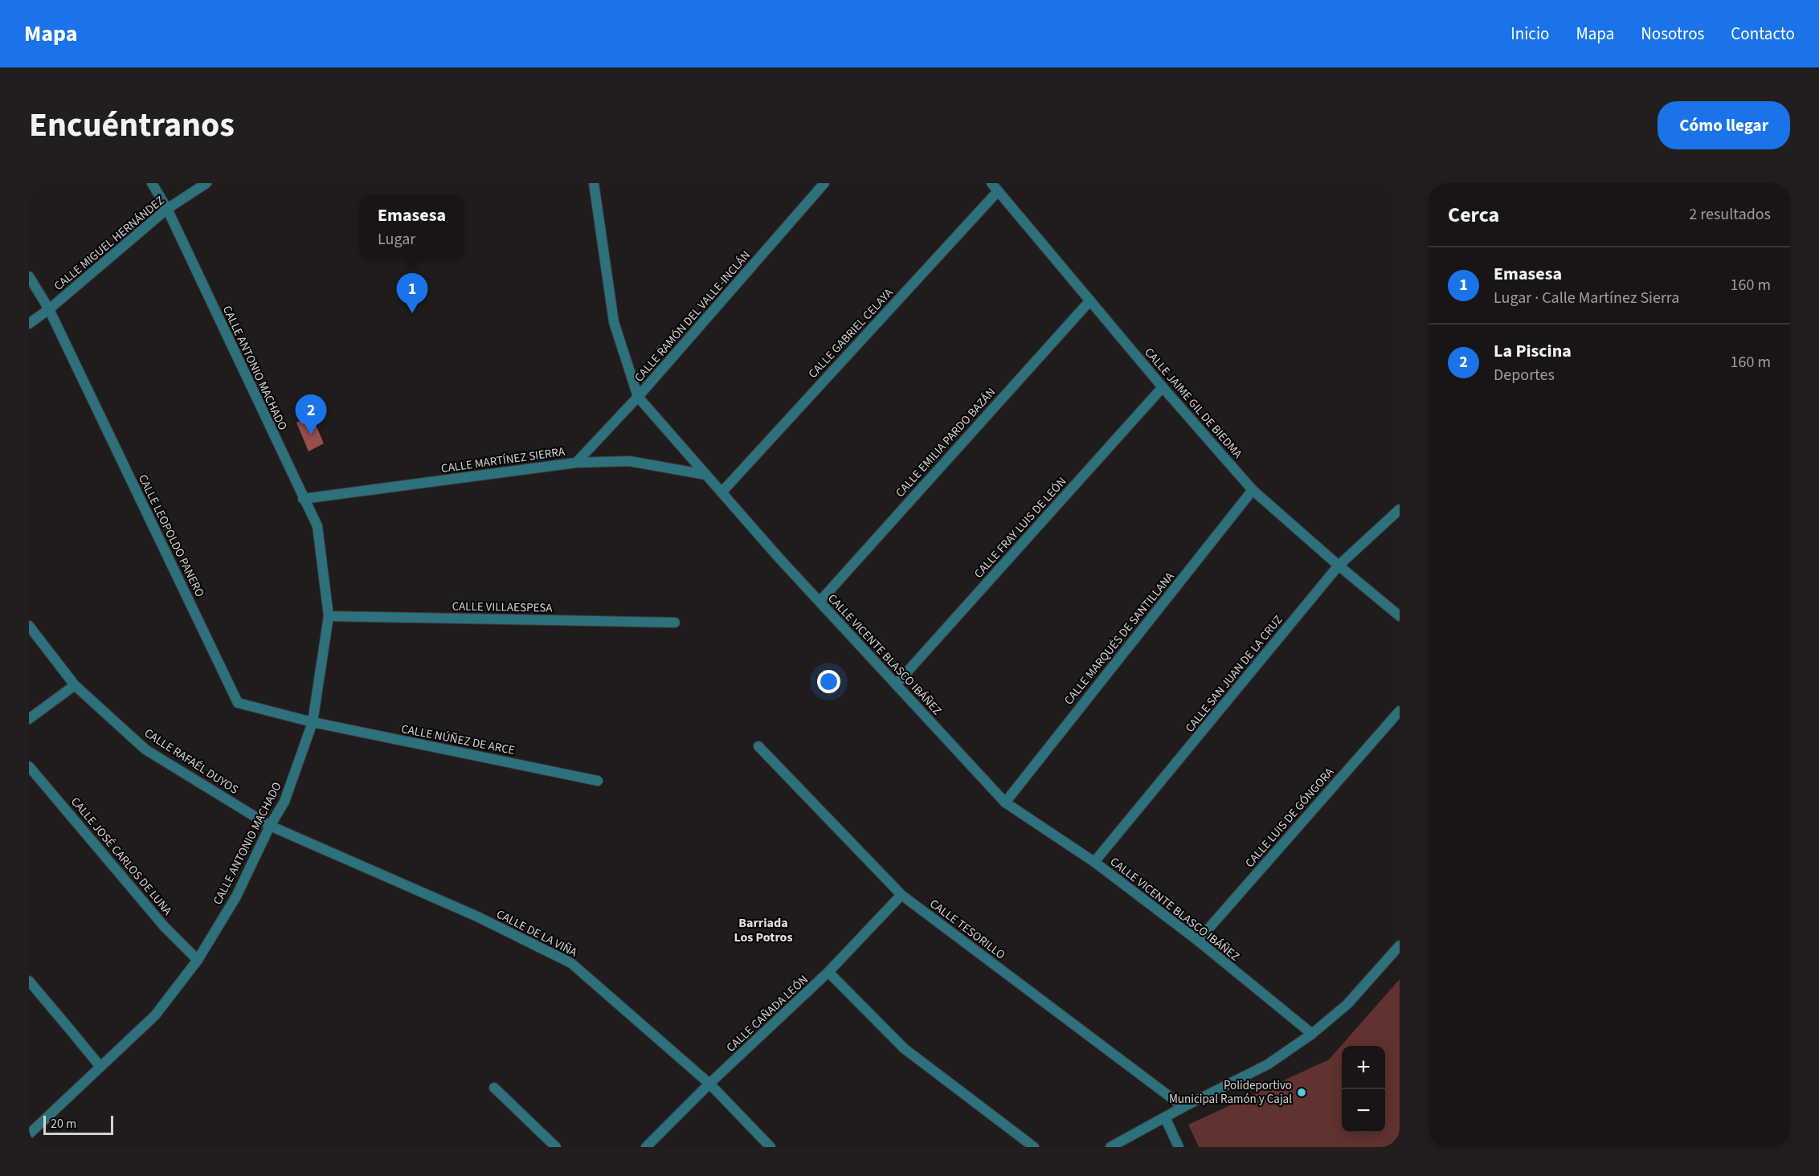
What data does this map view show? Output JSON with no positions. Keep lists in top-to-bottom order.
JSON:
{
  "streets": {
    "street": [
      "CALLE MIGUEL HERNÁNDEZ",
      "CALLE RAMÓN DEL VALLE-INCLÁN",
      "CALLE GABRIEL CELAYA",
      "CALLE ANTONIO MACHADO",
      "CALLE JAIME GIL DE BIEDMA",
      "CALLE EMILIA PARDO BAZÁN",
      "CALLE MARTÍNEZ SIERRA",
      "CALLE FRAY LUIS DE LEÓN",
      "CALLE LEOPOLDO PANERO",
      "CALLE VILLAESPESA",
      "CALLE MARQUÉS DE SANTILLANA",
      "CALLE VICENTE BLASCO IBÁÑEZ",
      "CALLE SAN JUAN DE LA CRUZ",
      "CALLE NÚÑEZ DE ARCE",
      "CALLE RAFAÉL DUYOS",
      "CALLE LUIS DE GÓNGORA",
      "CALLE JOSÉ CARLOS DE LUNA",
      "CALLE TESORILLO",
      "CALLE DE LA VIÑA",
      "CALLE CAÑADA LEÓN"
    ]
  },
  "crossings": [
    ["CALLE MIGUEL HERNÁNDEZ", "CALLE ANTONIO MACHADO"],
    ["CALLE MIGUEL HERNÁNDEZ", "CALLE LEOPOLDO PANERO"],
    ["CALLE RAMÓN DEL VALLE-INCLÁN", "CALLE MARTÍNEZ SIERRA"],
    ["CALLE RAMÓN DEL VALLE-INCLÁN", "CALLE VICENTE BLASCO IBÁÑEZ"],
    ["CALLE GABRIEL CELAYA", "CALLE JAIME GIL DE BIEDMA"],
    ["CALLE GABRIEL CELAYA", "CALLE VICENTE BLASCO IBÁÑEZ"],
    ["CALLE ANTONIO MACHADO", "CALLE MARTÍNEZ SIERRA"],
    ["CALLE ANTONIO MACHADO", "CALLE LEOPOLDO PANERO"],
    ["CALLE ANTONIO MACHADO", "CALLE VILLAESPESA"],
    ["CALLE ANTONIO MACHADO", "CALLE NÚÑEZ DE ARCE"],
    ["CALLE ANTONIO MACHADO", "CALLE RAFAÉL DUYOS"],
    ["CALLE ANTONIO MACHADO", "CALLE JOSÉ CARLOS DE LUNA"],
    ["CALLE ANTONIO MACHADO", "CALLE DE LA VIÑA"],
    ["CALLE JAIME GIL DE BIEDMA", "CALLE EMILIA PARDO BAZÁN"],
    ["CALLE JAIME GIL DE BIEDMA", "CALLE FRAY LUIS DE LEÓN"],
    ["CALLE JAIME GIL DE BIEDMA", "CALLE MARQUÉS DE SANTILLANA"],
    ["CALLE JAIME GIL DE BIEDMA", "CALLE SAN JUAN DE LA CRUZ"],
    ["CALLE EMILIA PARDO BAZÁN", "CALLE VICENTE BLASCO IBÁÑEZ"],
    ["CALLE MARTÍNEZ SIERRA", "CALLE VICENTE BLASCO IBÁÑEZ"],
    ["CALLE FRAY LUIS DE LEÓN", "CALLE VICENTE BLASCO IBÁÑEZ"],
    ["CALLE LEOPOLDO PANERO", "CALLE NÚÑEZ DE ARCE"],
    ["CALLE MARQUÉS DE SANTILLANA", "CALLE VICENTE BLASCO IBÁÑEZ"],
    ["CALLE VICENTE BLASCO IBÁÑEZ", "CALLE SAN JUAN DE LA CRUZ"],
    ["CALLE VICENTE BLASCO IBÁÑEZ", "CALLE LUIS DE GÓNGORA"],
    ["CALLE RAFAÉL DUYOS", "CALLE DE LA VIÑA"],
    ["CALLE TESORILLO", "CALLE CAÑADA LEÓN"],
    ["CALLE DE LA VIÑA", "CALLE CAÑADA LEÓN"]
  ],
  "districts": ["Barriada Los Potros"],
  "places": ["Polideportivo Municipal Ramón y Cajal"],
  "scale_bar": "20 m",
  "page": {
    "header": "Mapa",
    "nav": [
      "Inicio",
      "Mapa",
      "Nosotros",
      "Contacto"
    ],
    "title": "Encuéntranos",
    "buttons": "Cómo llegar",
    "heading": ["Cerca", "2 resultados"],
    "popup": ["Emasesa", "Lugar"],
    "list": [
      {
        "mark": "1",
        "name": "Emasesa",
        "note": "Lugar · Calle Martínez Sierra",
        "value": "160 m"
      },
      {
        "mark": "2",
        "name": "La Piscina",
        "note": "Deportes",
        "value": "160 m"
      }
    ],
    "pins": ["1", "2"],
    "map_buttons": ["+", "−"],
    "scale": "20 m"
  }
}
